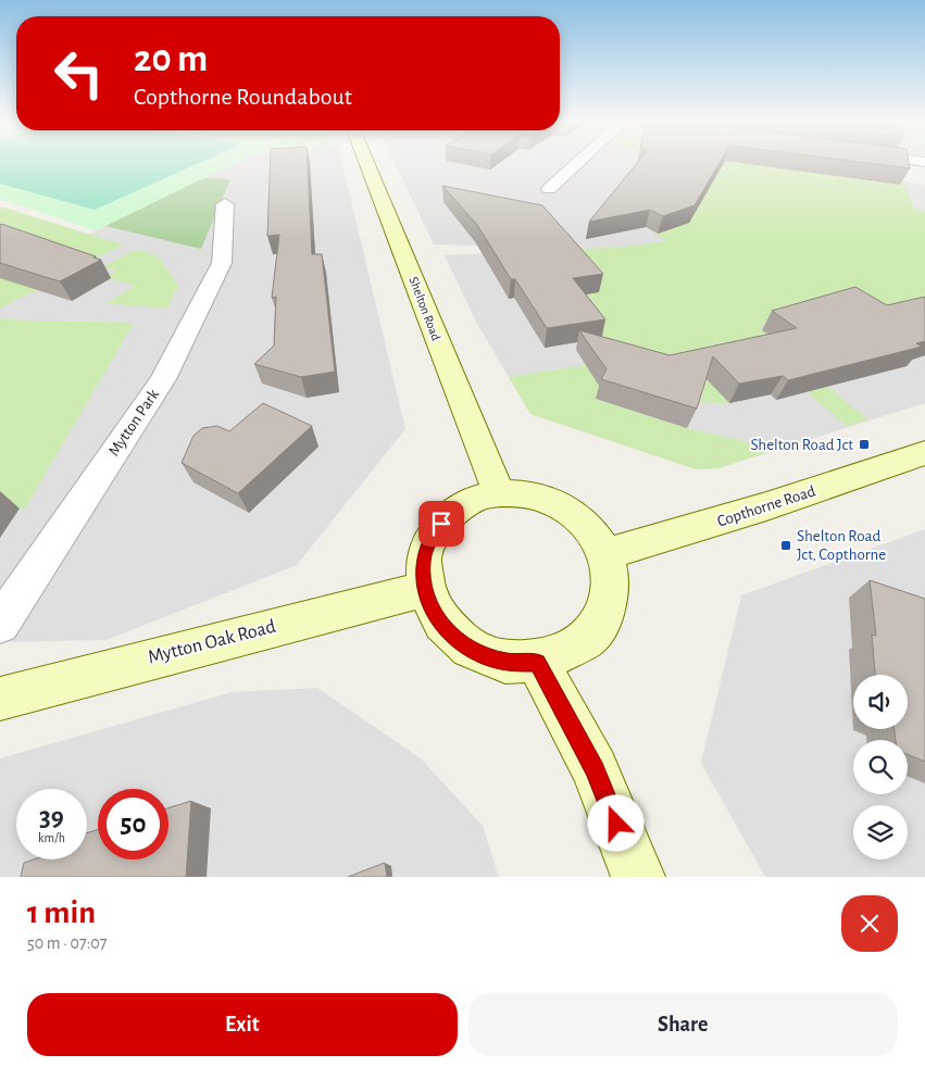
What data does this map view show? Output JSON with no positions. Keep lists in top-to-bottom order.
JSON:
{
  "streets": {
    "main road": ["Shelton Road", "Copthorne Road", "Mytton Oak Road"],
    "street": ["Mytton Park"]
  },
  "crossings": [
    ["Shelton Road", "Copthorne Road"],
    ["Shelton Road", "Mytton Oak Road"],
    ["Copthorne Road", "Mytton Oak Road"]
  ],
  "places": {
    "transit": ["Shelton Road Jct", "Shelton Road Jct, Copthorne"]
  },
  "page": {
    "turn": ["20 m", "Copthorne Roundabout"],
    "speed": "39 km/h",
    "limit": "50",
    "heading": ["1 min", "50 m · 07:07"],
    "buttons": ["Exit", "Share"]
  }
}
